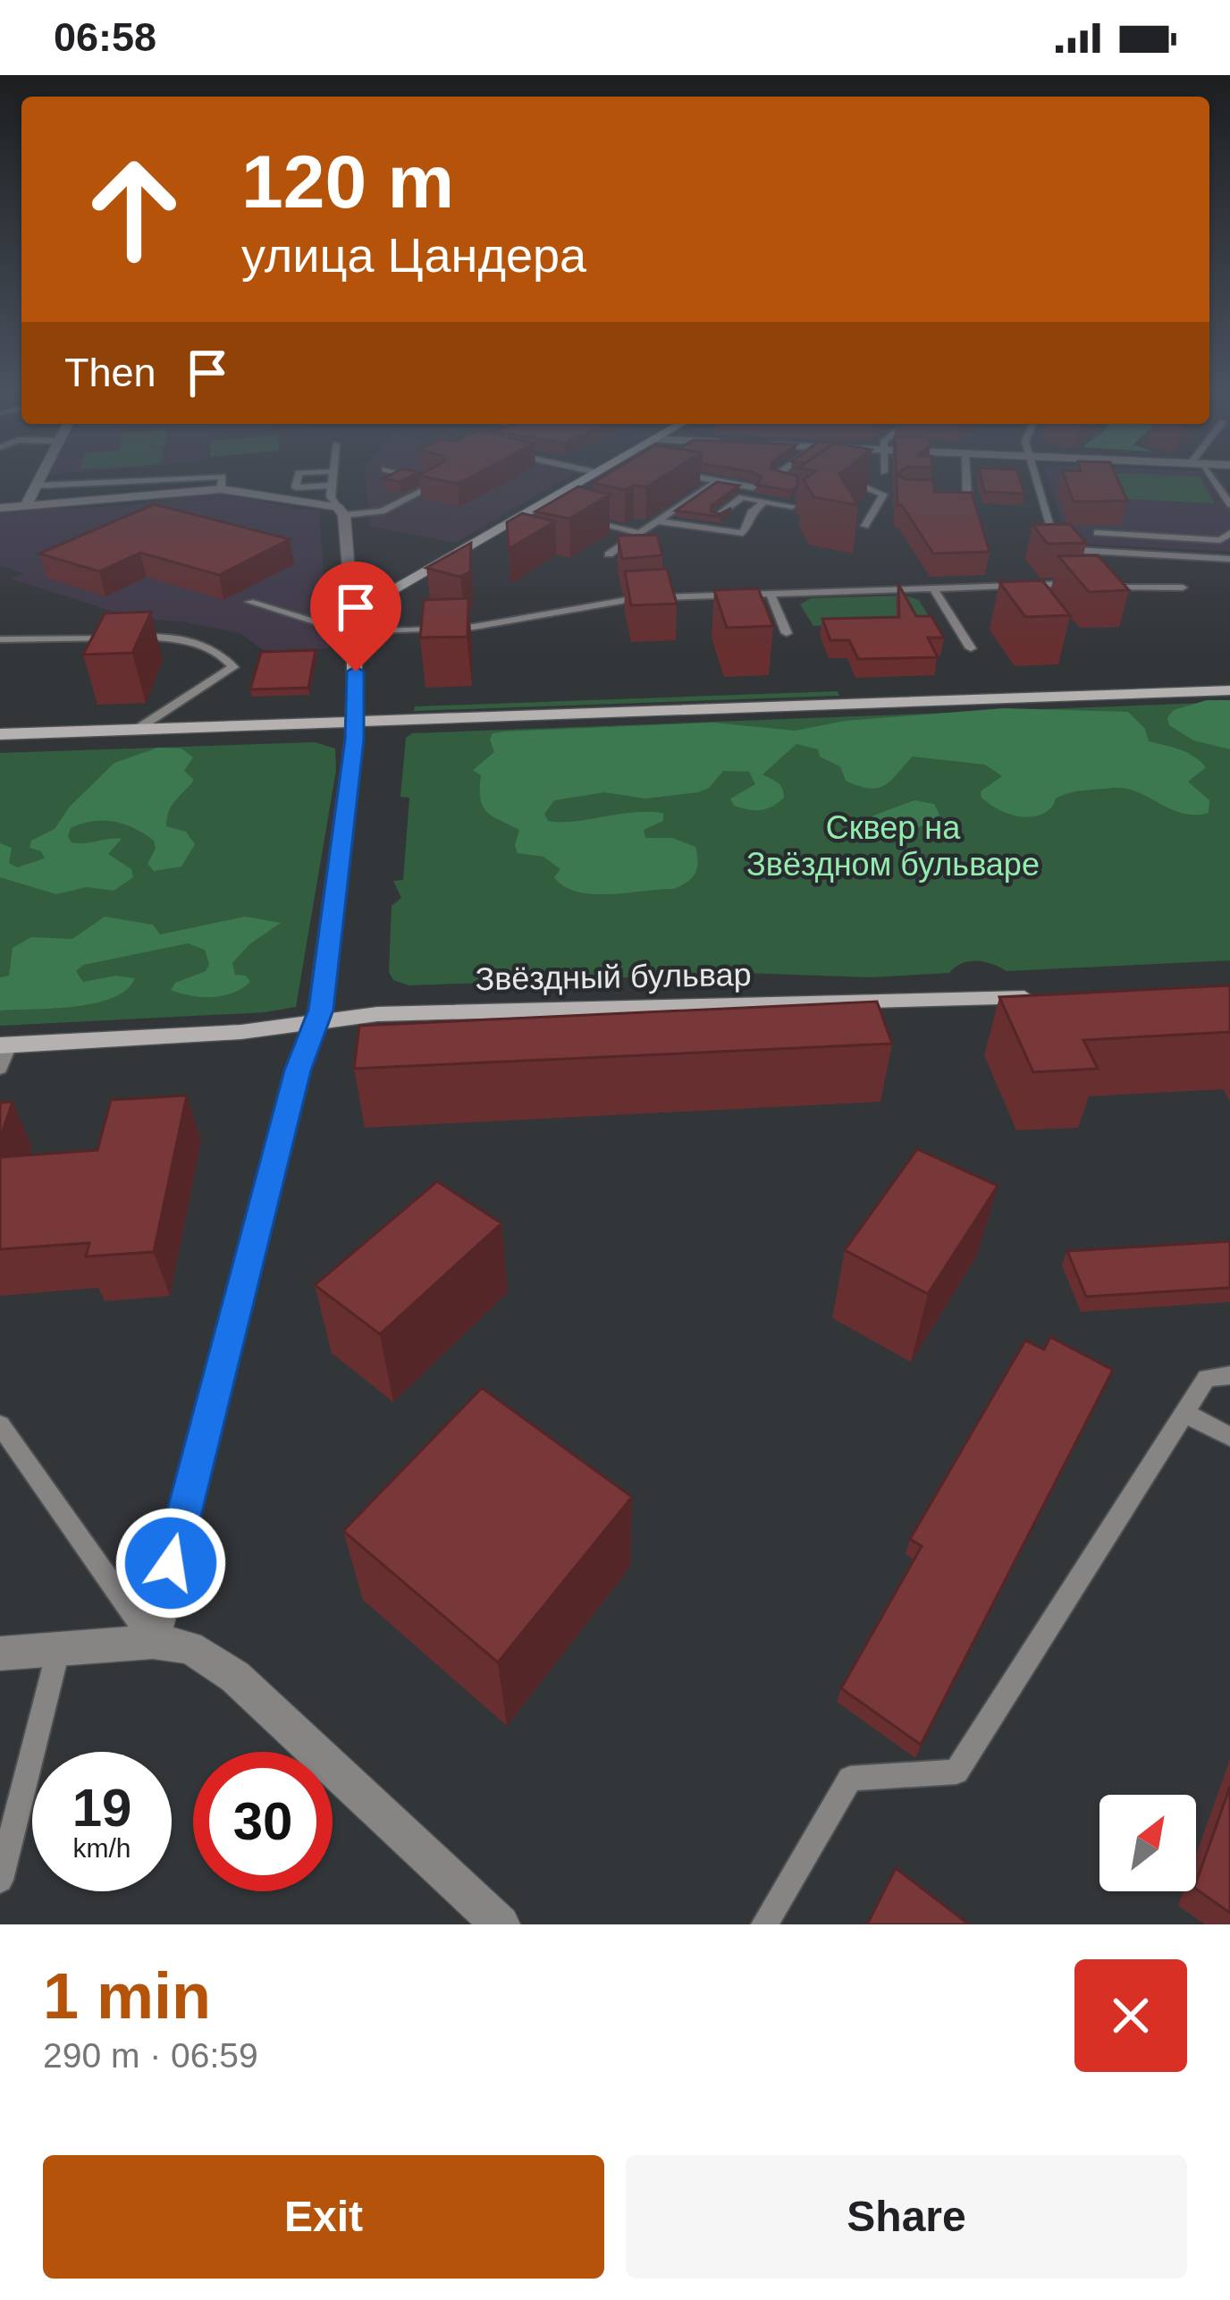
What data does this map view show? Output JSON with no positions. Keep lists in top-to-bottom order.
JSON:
{
  "streets": {
    "street": ["Звёздный бульвар"]
  },
  "parks": ["Сквер на Звёздном бульваре"],
  "north": "top right",
  "page": {
    "status": "06:58",
    "turn": ["120 m", "улица Цандера"],
    "then": "Then",
    "speed": "19 km/h",
    "limit": "30",
    "heading": ["1 min", "290 m · 06:59"],
    "buttons": ["Exit", "Share"]
  }
}
